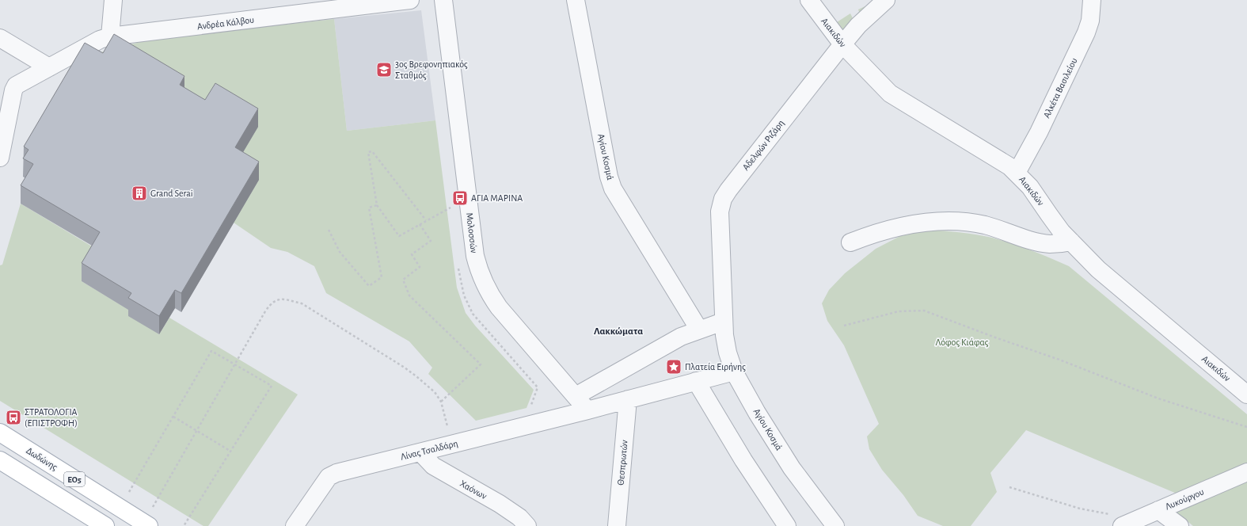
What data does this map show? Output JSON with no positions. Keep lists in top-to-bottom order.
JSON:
{
  "streets": {
    "main road": ["Δωδώνης", "ΕΟ5"],
    "street": [
      "Ανδρέα Κάλβου",
      "Αιακιδών",
      "Αλκέτα Βασιλείου",
      "Αδελφών Ριζάρη",
      "Αγίου Κοσμά",
      "Μολοσσών",
      "Λίνας Τσαλδάρη",
      "Θεσπρωτών",
      "Χαόνων",
      "Λυκούργου"
    ]
  },
  "crossings": [
    ["Αιακιδών", "Αλκέτα Βασιλείου"],
    ["Αιακιδών", "Αδελφών Ριζάρη"],
    ["Αδελφών Ριζάρη", "Αγίου Κοσμά"],
    ["Αγίου Κοσμά", "Λίνας Τσαλδάρη"],
    ["Μολοσσών", "Λίνας Τσαλδάρη"],
    ["Λίνας Τσαλδάρη", "Θεσπρωτών"],
    ["Λίνας Τσαλδάρη", "Χαόνων"]
  ],
  "districts": ["Λακκώματα"],
  "parks": ["Λόφος Κιάφας"],
  "places": {
    "school or university": ["3ος Βρεφονηπιακός Σταθμός"],
    "building": ["Grand Serai"],
    "bus stop": ["ΑΓΙΑ ΜΑΡΙΝΑ", "ΣΤΡΑΤΟΛΟΓΙΑ (ΕΠΙΣΤΡΟΦΗ)"],
    "place": ["Πλατεία Ειρήνης"]
  }
}
